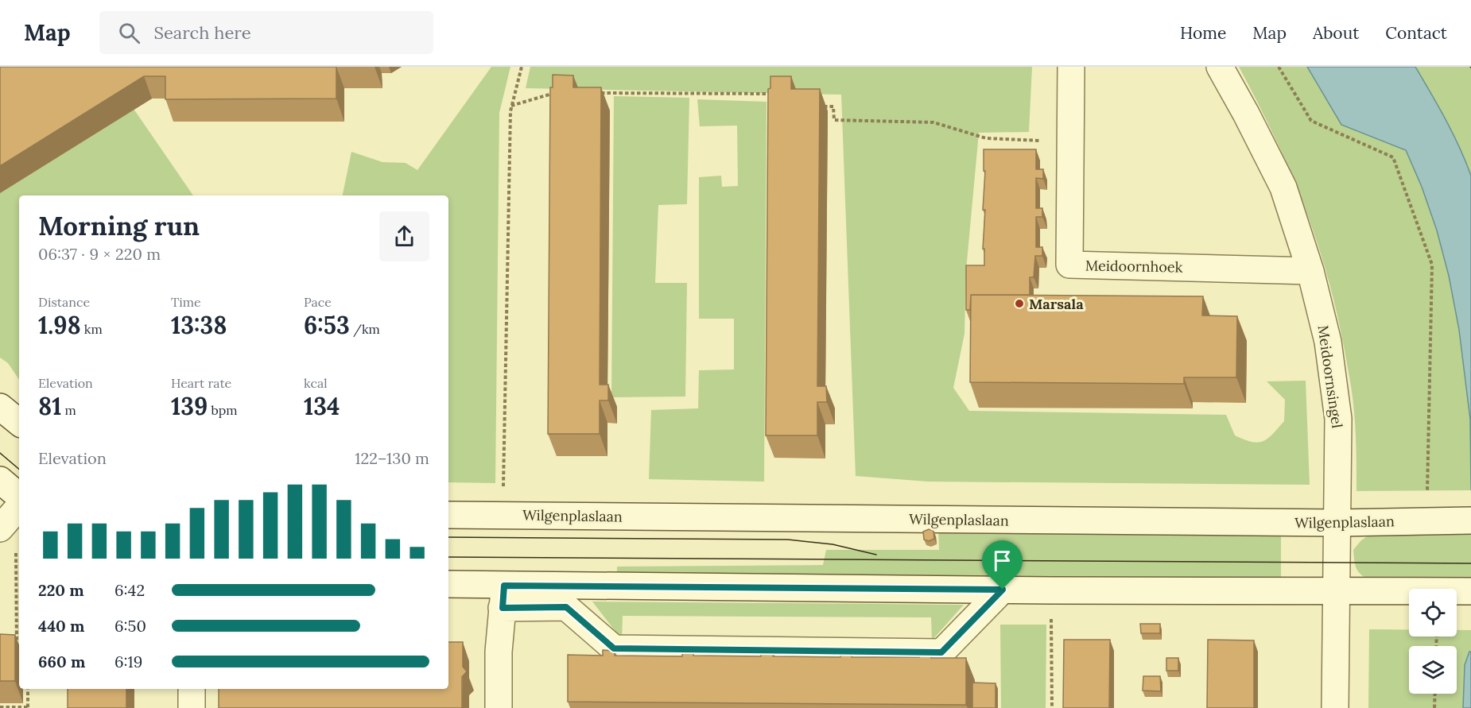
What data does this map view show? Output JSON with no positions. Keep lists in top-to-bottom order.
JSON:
{
  "streets": {
    "street": ["Meidoornhoek", "Meidoornsingel", "Wilgenplaslaan"]
  },
  "crossings": [
    ["Meidoornhoek", "Meidoornsingel"],
    ["Meidoornsingel", "Wilgenplaslaan"]
  ],
  "places": ["Marsala"],
  "page": {
    "header": "Map",
    "search": "Search here",
    "nav": [
      "Home",
      "Map",
      "About",
      "Contact"
    ],
    "heading": ["Morning run", "06:37 · 9 × 220 m"],
    "stats": [
      ["Distance", "1.98 km"],
      ["Time", "13:38"],
      ["Pace", "6:53 /km"],
      ["Elevation", "81 m"],
      ["Heart rate", "139 bpm"],
      ["kcal", "134"]
    ],
    "chart": ["Elevation", "122–130 m"],
    "list": [
      {
        "name": "220 m",
        "note": "6:42"
      },
      {
        "name": "440 m",
        "note": "6:50"
      },
      {
        "name": "660 m",
        "note": "6:19"
      }
    ]
  }
}
